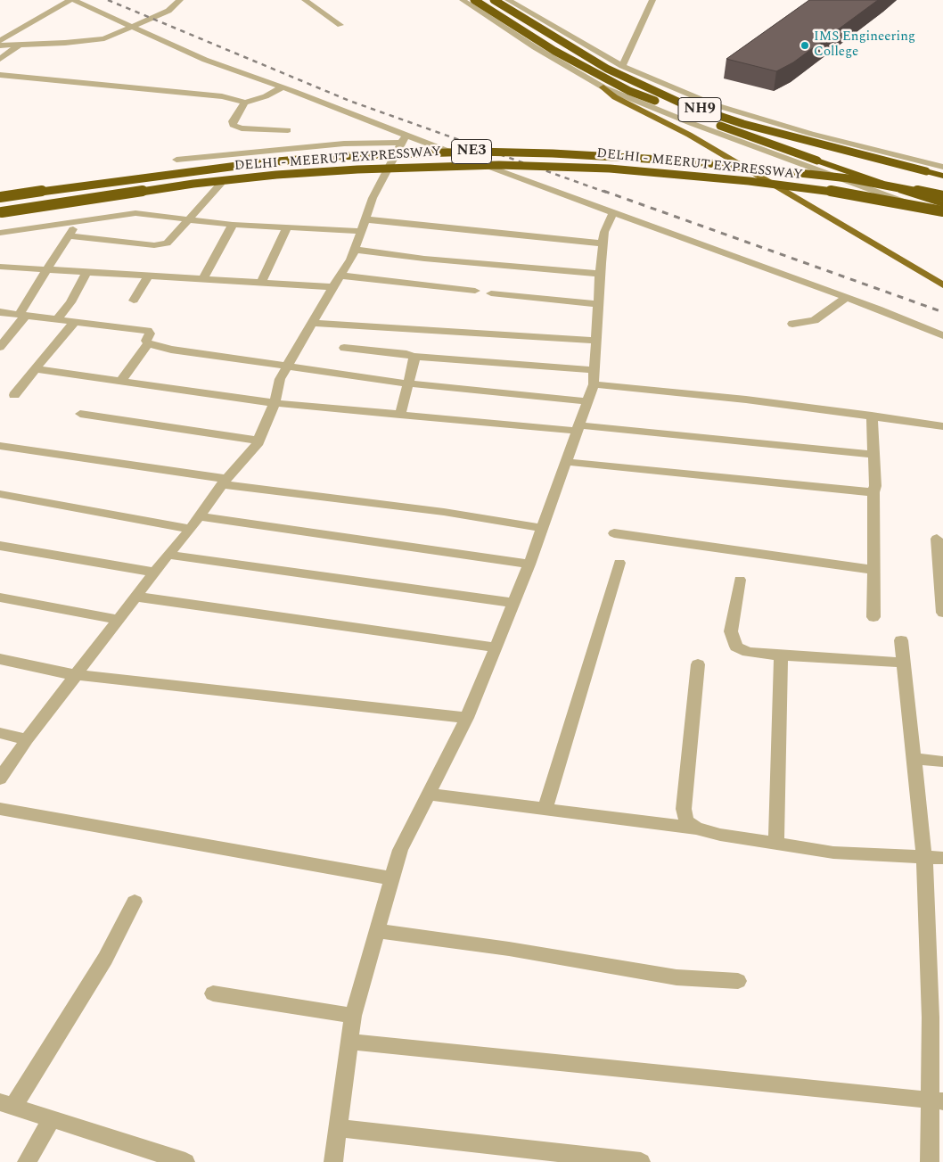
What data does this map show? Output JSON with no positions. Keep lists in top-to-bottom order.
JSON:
{
  "streets": {
    "highway": ["NH9", "NE3", "DELHI - MEERUT EXPRESSWAY"]
  },
  "places": ["IMS Engineering College"]
}
